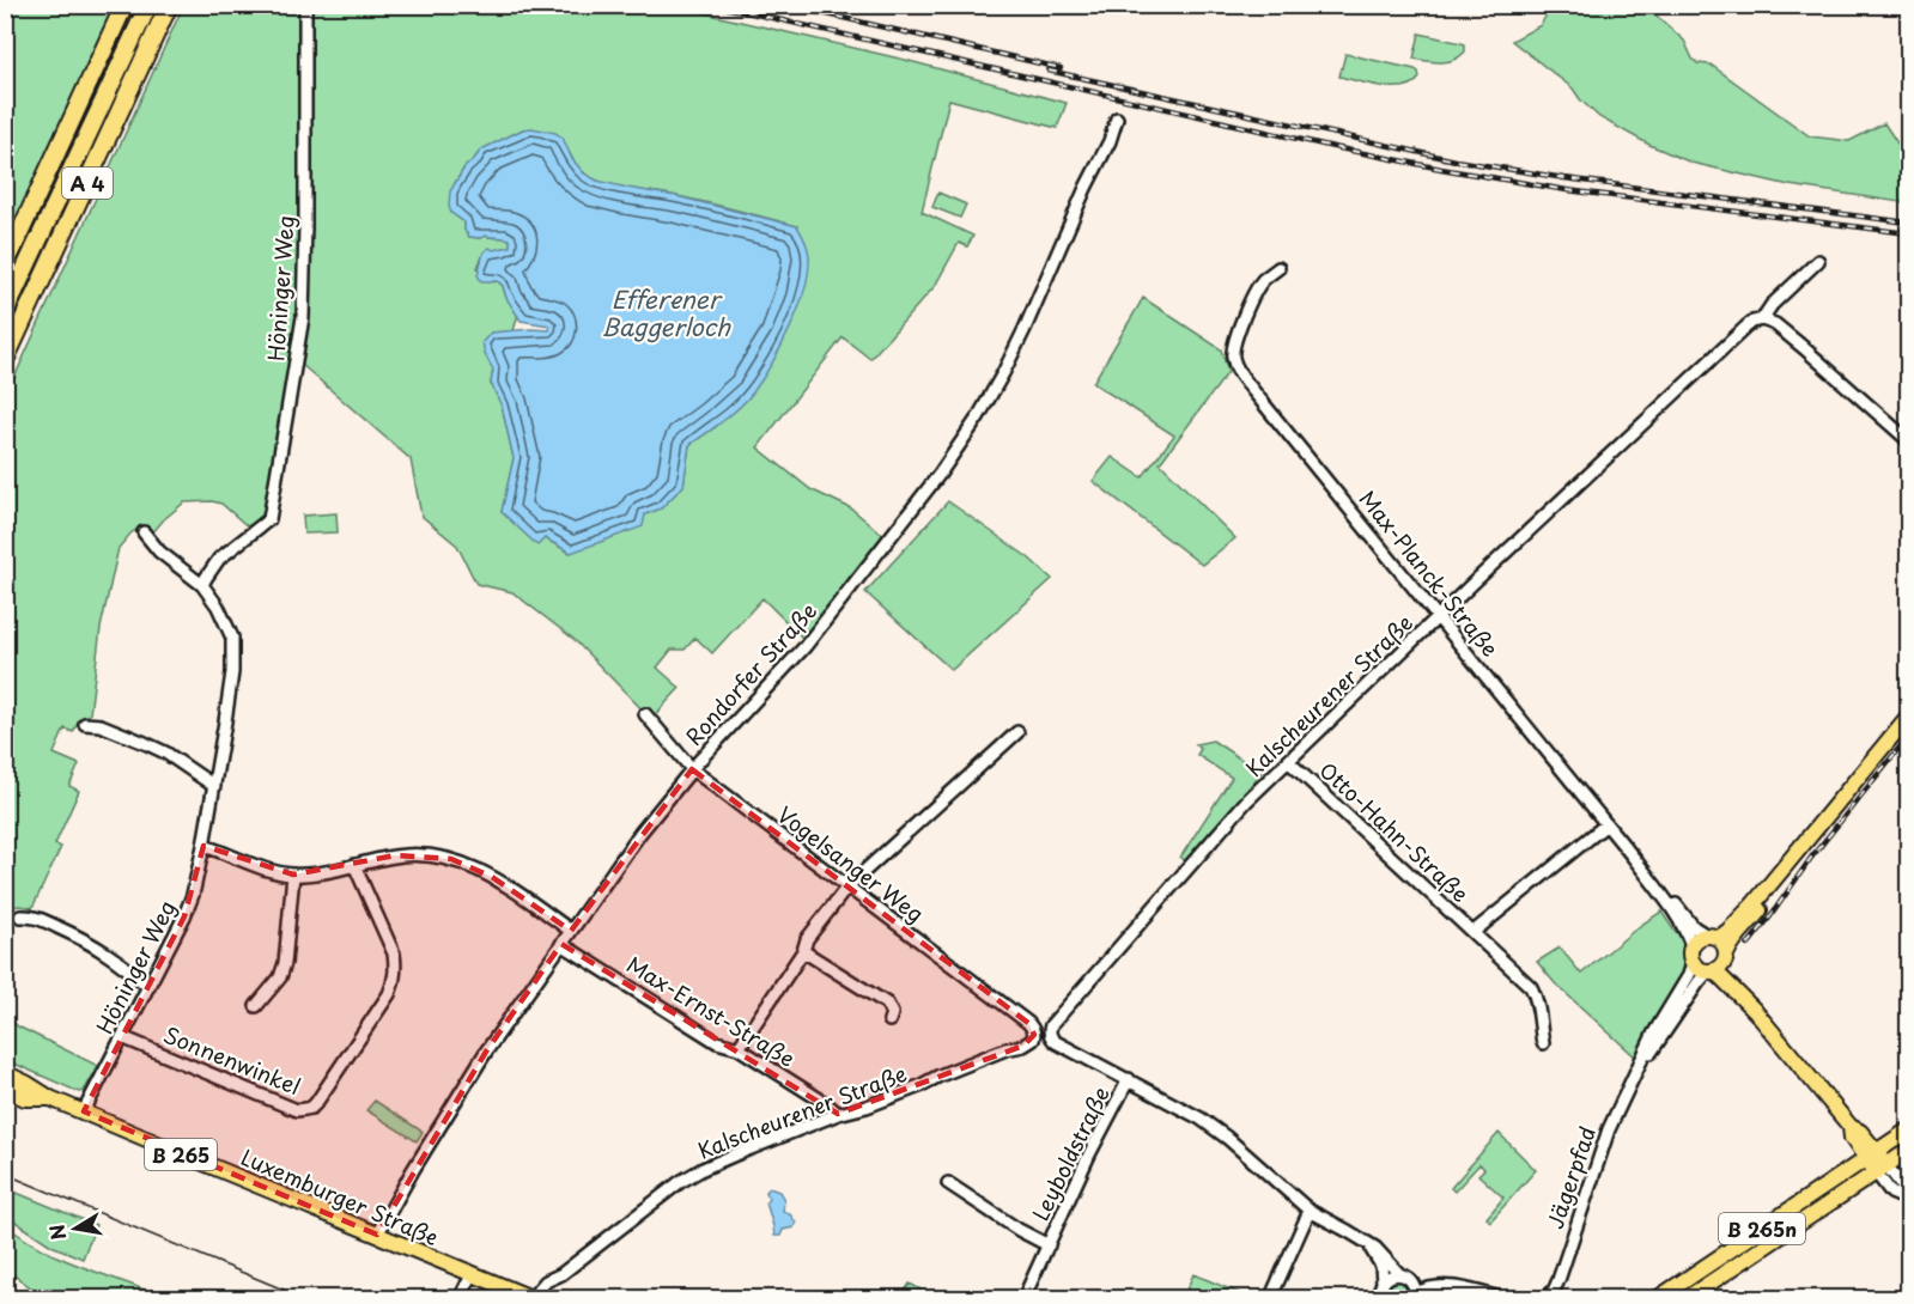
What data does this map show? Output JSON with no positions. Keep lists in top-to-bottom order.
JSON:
{
  "streets": {
    "highway": ["A 4"],
    "main road": ["B 265", "Luxemburger Straße", "B 265n"],
    "street": [
      "Höninger Weg",
      "Max-Planck-Straße",
      "Rondorfer Straße",
      "Kalscheurener Straße",
      "Otto-Hahn-Straße",
      "Vogelsanger Weg",
      "Max-Ernst-Straße",
      "Sonnenwinkel",
      "Leyboldstraße",
      "Jägerpfad"
    ]
  },
  "crossings": [
    ["Höninger Weg", "Sonnenwinkel"],
    ["Höninger Weg", "Luxemburger Straße"],
    ["Max-Planck-Straße", "Kalscheurener Straße"],
    ["Max-Planck-Straße", "Otto-Hahn-Straße"],
    ["Rondorfer Straße", "Vogelsanger Weg"],
    ["Rondorfer Straße", "Max-Ernst-Straße"],
    ["Rondorfer Straße", "Luxemburger Straße"],
    ["Kalscheurener Straße", "Otto-Hahn-Straße"],
    ["Kalscheurener Straße", "Vogelsanger Weg"],
    ["Kalscheurener Straße", "Max-Ernst-Straße"],
    ["Kalscheurener Straße", "Leyboldstraße"],
    ["Kalscheurener Straße", "Luxemburger Straße"]
  ],
  "water": ["Efferener Baggerloch"],
  "north": "left"
}
